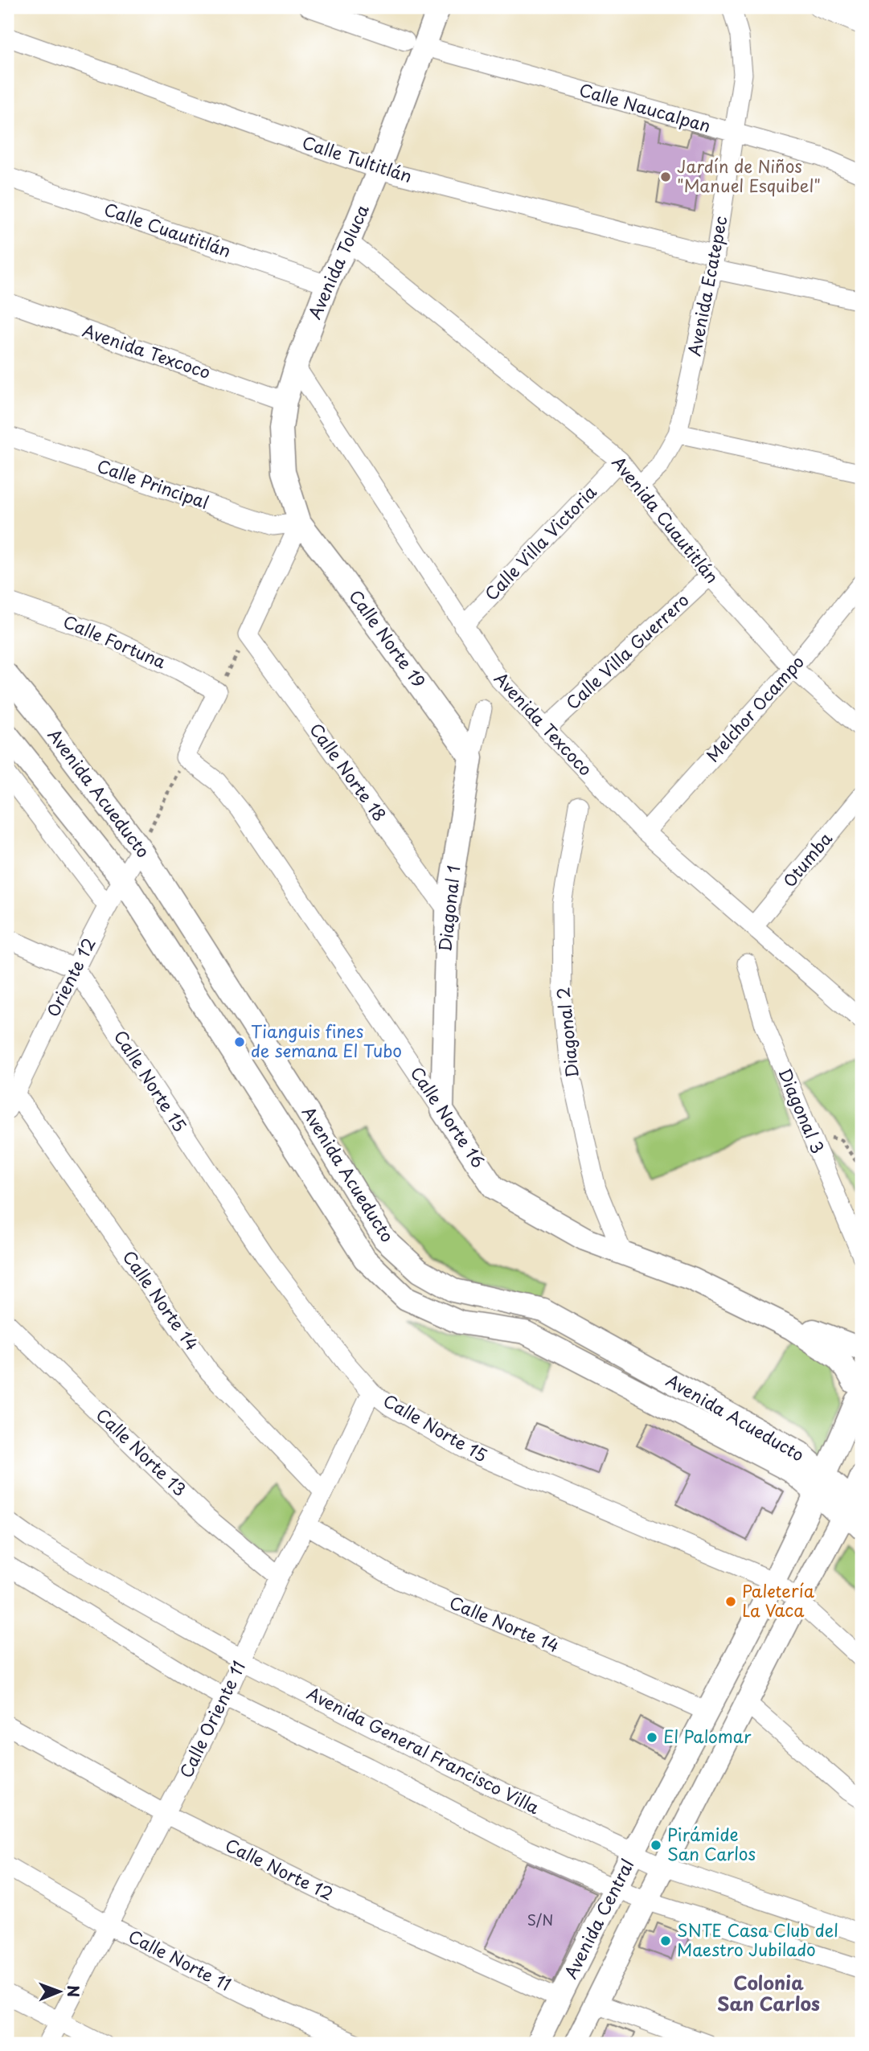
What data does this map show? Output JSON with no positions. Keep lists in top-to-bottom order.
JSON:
{
  "streets": {
    "street": [
      "Calle Naucalpan",
      "Calle Tultitlán",
      "Calle Cuautitlán",
      "Avenida Toluca",
      "Avenida Ecatepec",
      "Avenida Texcoco",
      "Calle Principal",
      "Avenida Cuautitlán",
      "Calle Villa Victoria",
      "Calle Norte 19",
      "Calle Fortuna",
      "Calle Villa Guerrero",
      "Melchor Ocampo",
      "Calle Norte 18",
      "Avenida Acueducto",
      "Otumba",
      "Diagonal 1",
      "Oriente 12",
      "Diagonal 2",
      "Calle Norte 15",
      "Diagonal 3",
      "Calle Norte 16",
      "Calle Norte 14",
      "Calle Norte 13",
      "Calle Oriente 11",
      "Avenida General Francisco Villa",
      "Calle Norte 12",
      "Avenida Central",
      "Calle Norte 11"
    ]
  },
  "crossings": [
    ["Calle Naucalpan", "Avenida Toluca"],
    ["Calle Naucalpan", "Avenida Ecatepec"],
    ["Calle Tultitlán", "Avenida Toluca"],
    ["Calle Tultitlán", "Avenida Ecatepec"],
    ["Calle Cuautitlán", "Avenida Toluca"],
    ["Avenida Toluca", "Avenida Texcoco"],
    ["Avenida Toluca", "Calle Principal"],
    ["Avenida Toluca", "Avenida Cuautitlán"],
    ["Avenida Toluca", "Calle Norte 19"],
    ["Avenida Ecatepec", "Avenida Cuautitlán"],
    ["Avenida Texcoco", "Calle Villa Victoria"],
    ["Avenida Texcoco", "Calle Villa Guerrero"],
    ["Avenida Texcoco", "Melchor Ocampo"],
    ["Avenida Texcoco", "Otumba"],
    ["Calle Principal", "Calle Norte 19"],
    ["Avenida Cuautitlán", "Calle Villa Victoria"],
    ["Avenida Cuautitlán", "Calle Villa Guerrero"],
    ["Avenida Cuautitlán", "Melchor Ocampo"],
    ["Calle Norte 19", "Diagonal 1"],
    ["Calle Norte 18", "Diagonal 1"],
    ["Avenida Acueducto", "Oriente 12"],
    ["Avenida Acueducto", "Avenida Central"],
    ["Diagonal 1", "Calle Norte 16"],
    ["Oriente 12", "Calle Norte 15"],
    ["Oriente 12", "Calle Norte 14"],
    ["Diagonal 2", "Calle Norte 16"],
    ["Calle Norte 15", "Calle Oriente 11"],
    ["Calle Norte 15", "Avenida Central"],
    ["Calle Norte 16", "Avenida Central"],
    ["Calle Norte 14", "Calle Oriente 11"],
    ["Calle Norte 14", "Avenida Central"],
    ["Calle Norte 13", "Calle Oriente 11"],
    ["Calle Oriente 11", "Avenida General Francisco Villa"],
    ["Calle Oriente 11", "Calle Norte 12"],
    ["Calle Oriente 11", "Calle Norte 11"],
    ["Avenida General Francisco Villa", "Avenida Central"],
    ["Calle Norte 12", "Avenida Central"]
  ],
  "districts": ["Colonia San Carlos"],
  "places": [
    "Jardín de Niños \"Manuel Esquibel\"",
    "Tianguis fines de semana El Tubo",
    "Paletería La Vaca",
    "El Palomar",
    "Pirámide San Carlos",
    "SNTE Casa Club del Maestro Jubilado"
  ],
  "house_numbers": ["S/N"],
  "north": "right"
}
